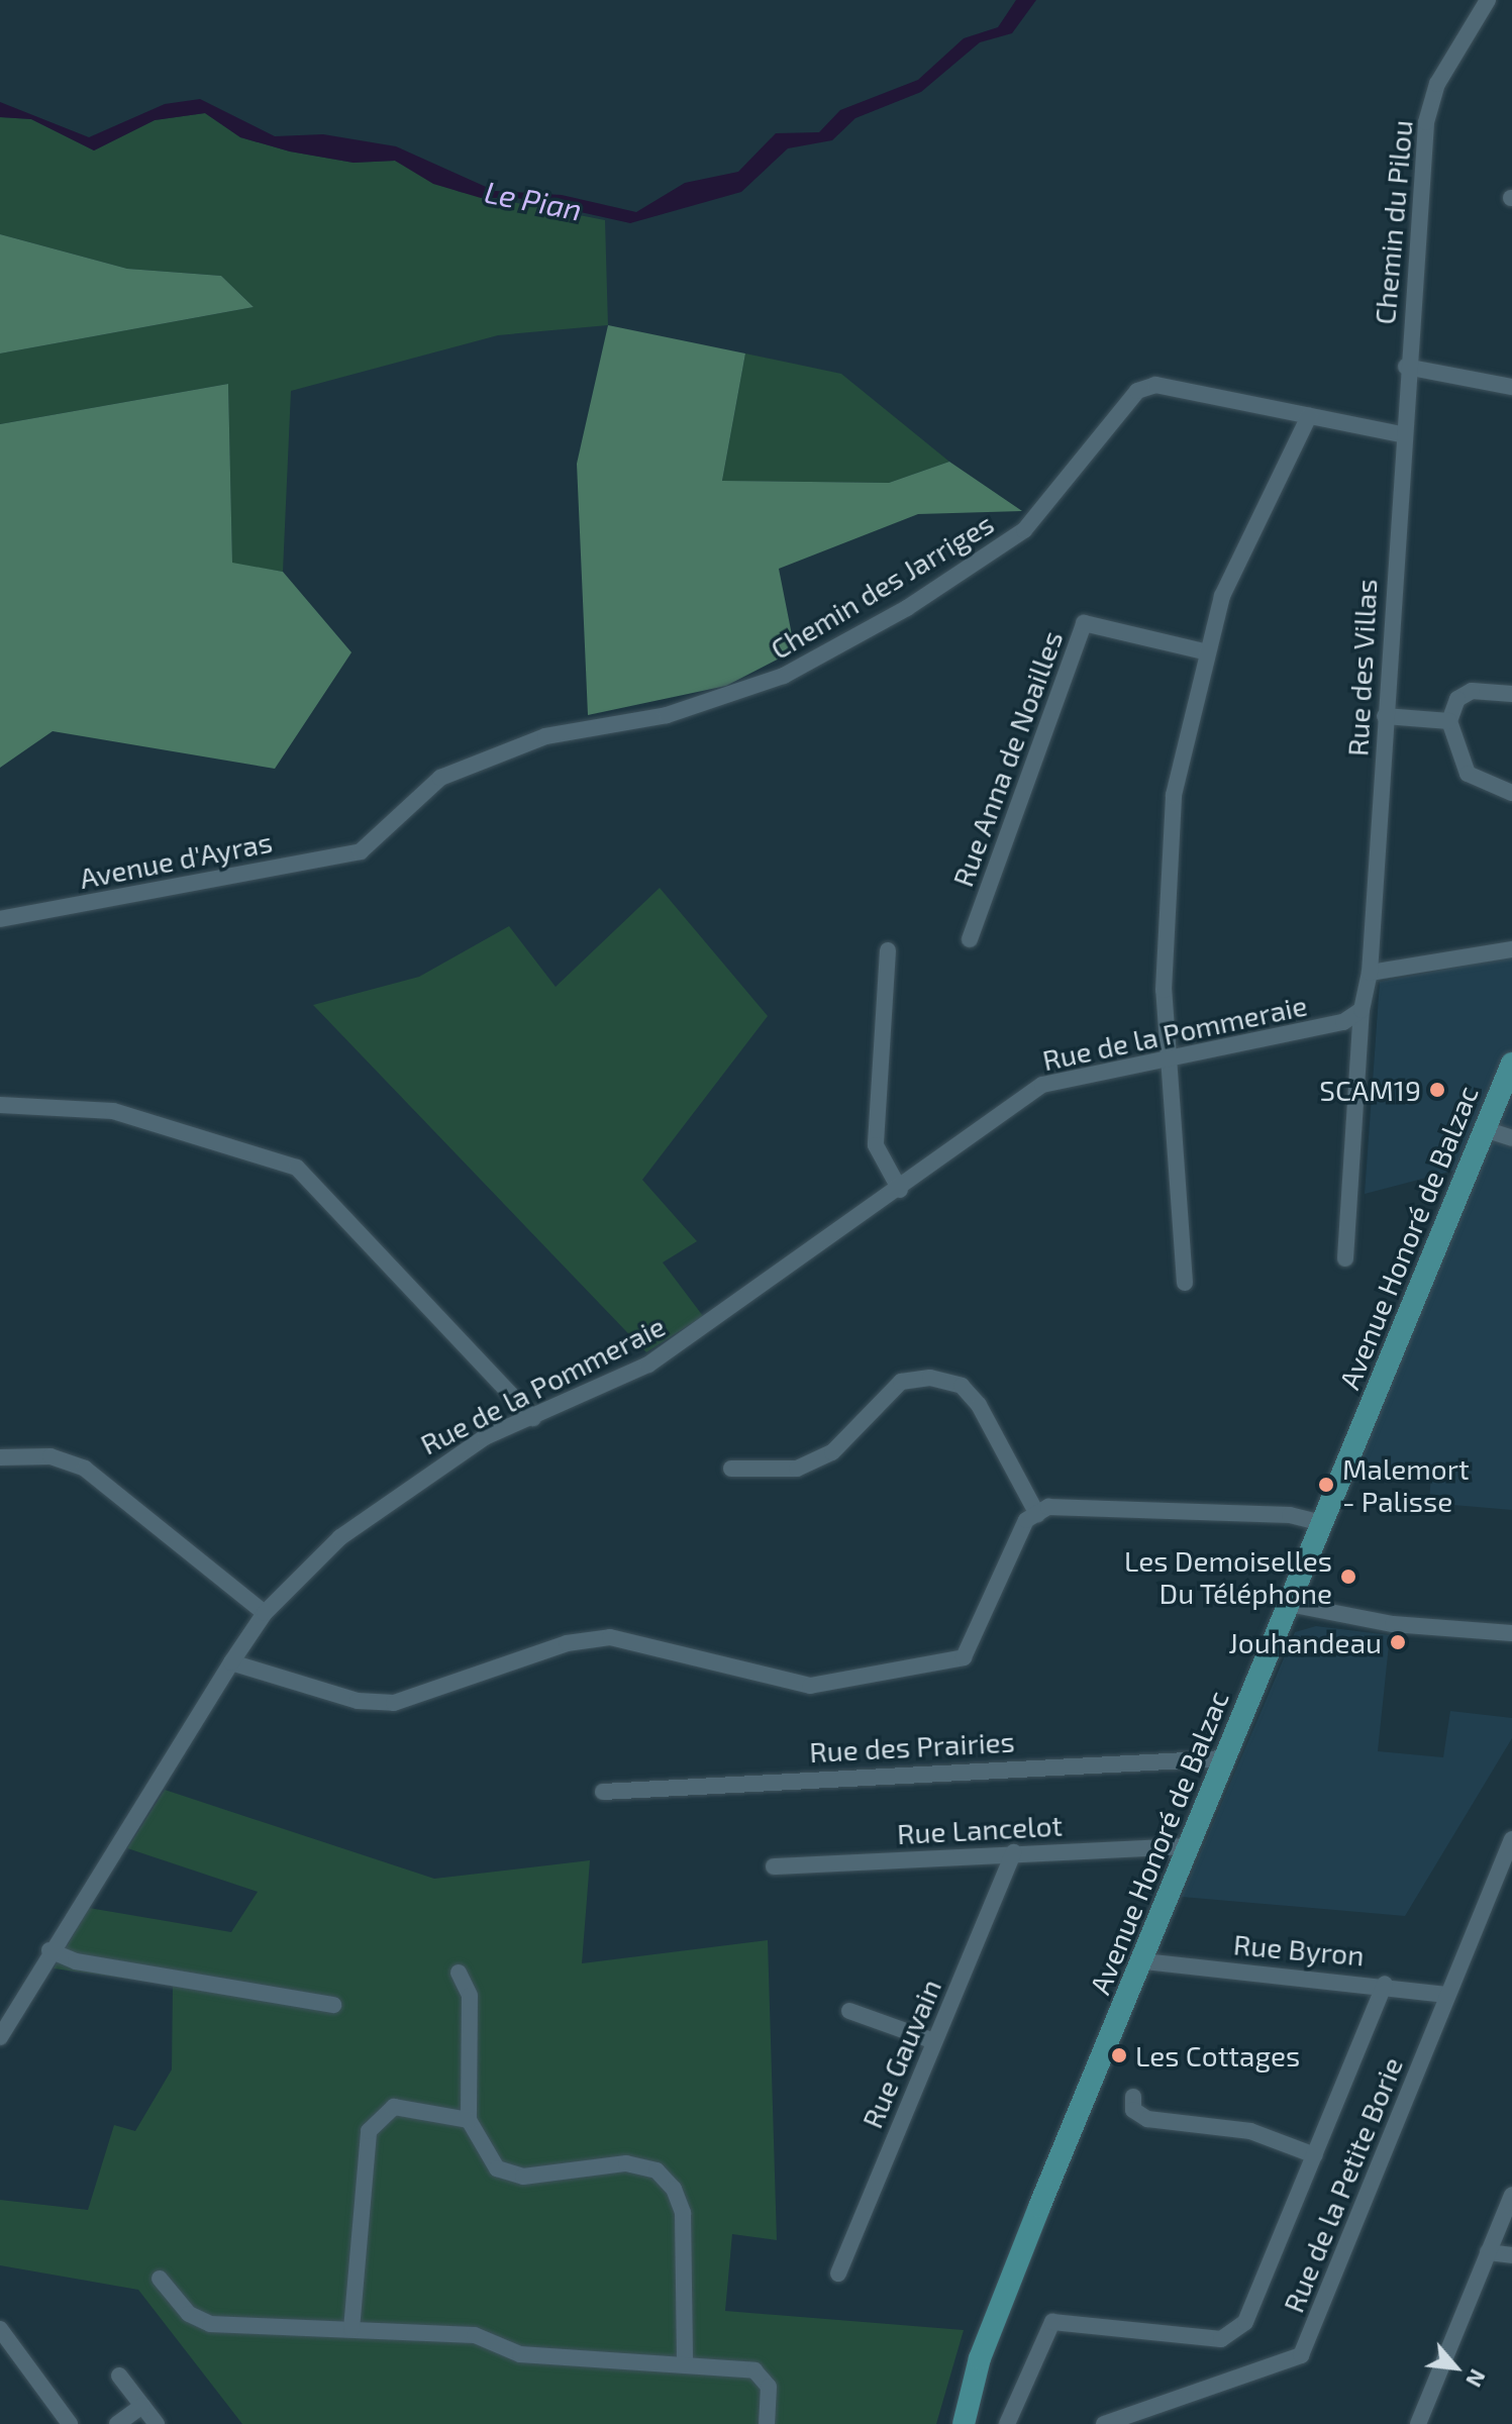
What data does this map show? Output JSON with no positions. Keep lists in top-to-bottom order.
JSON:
{
  "streets": {
    "main road": ["Avenue Honoré de Balzac"],
    "street": [
      "Chemin du Pilou",
      "Chemin des Jarriges",
      "Rue des Villas",
      "Rue Anna de Noailles",
      "Avenue d'Ayras",
      "Rue de la Pommeraie",
      "Rue des Prairies",
      "Rue Lancelot",
      "Rue Byron",
      "Rue Gauvain",
      "Rue de la Petite Borie"
    ]
  },
  "crossings": [
    ["Chemin du Pilou", "Rue des Villas"],
    ["Chemin des Jarriges", "Rue des Villas"],
    ["Chemin des Jarriges", "Avenue d'Ayras"],
    ["Avenue Honoré de Balzac", "Rue des Prairies"],
    ["Avenue Honoré de Balzac", "Rue Lancelot"],
    ["Avenue Honoré de Balzac", "Rue Byron"],
    ["Rue Lancelot", "Rue Gauvain"],
    ["Rue Byron", "Rue de la Petite Borie"]
  ],
  "water": ["Le Pian"],
  "places": [
    "SCAM19",
    "Malemort - Palisse",
    "Les Demoiselles Du Téléphone",
    "Jouhandeau",
    "Les Cottages"
  ],
  "north": "bottom right"
}
